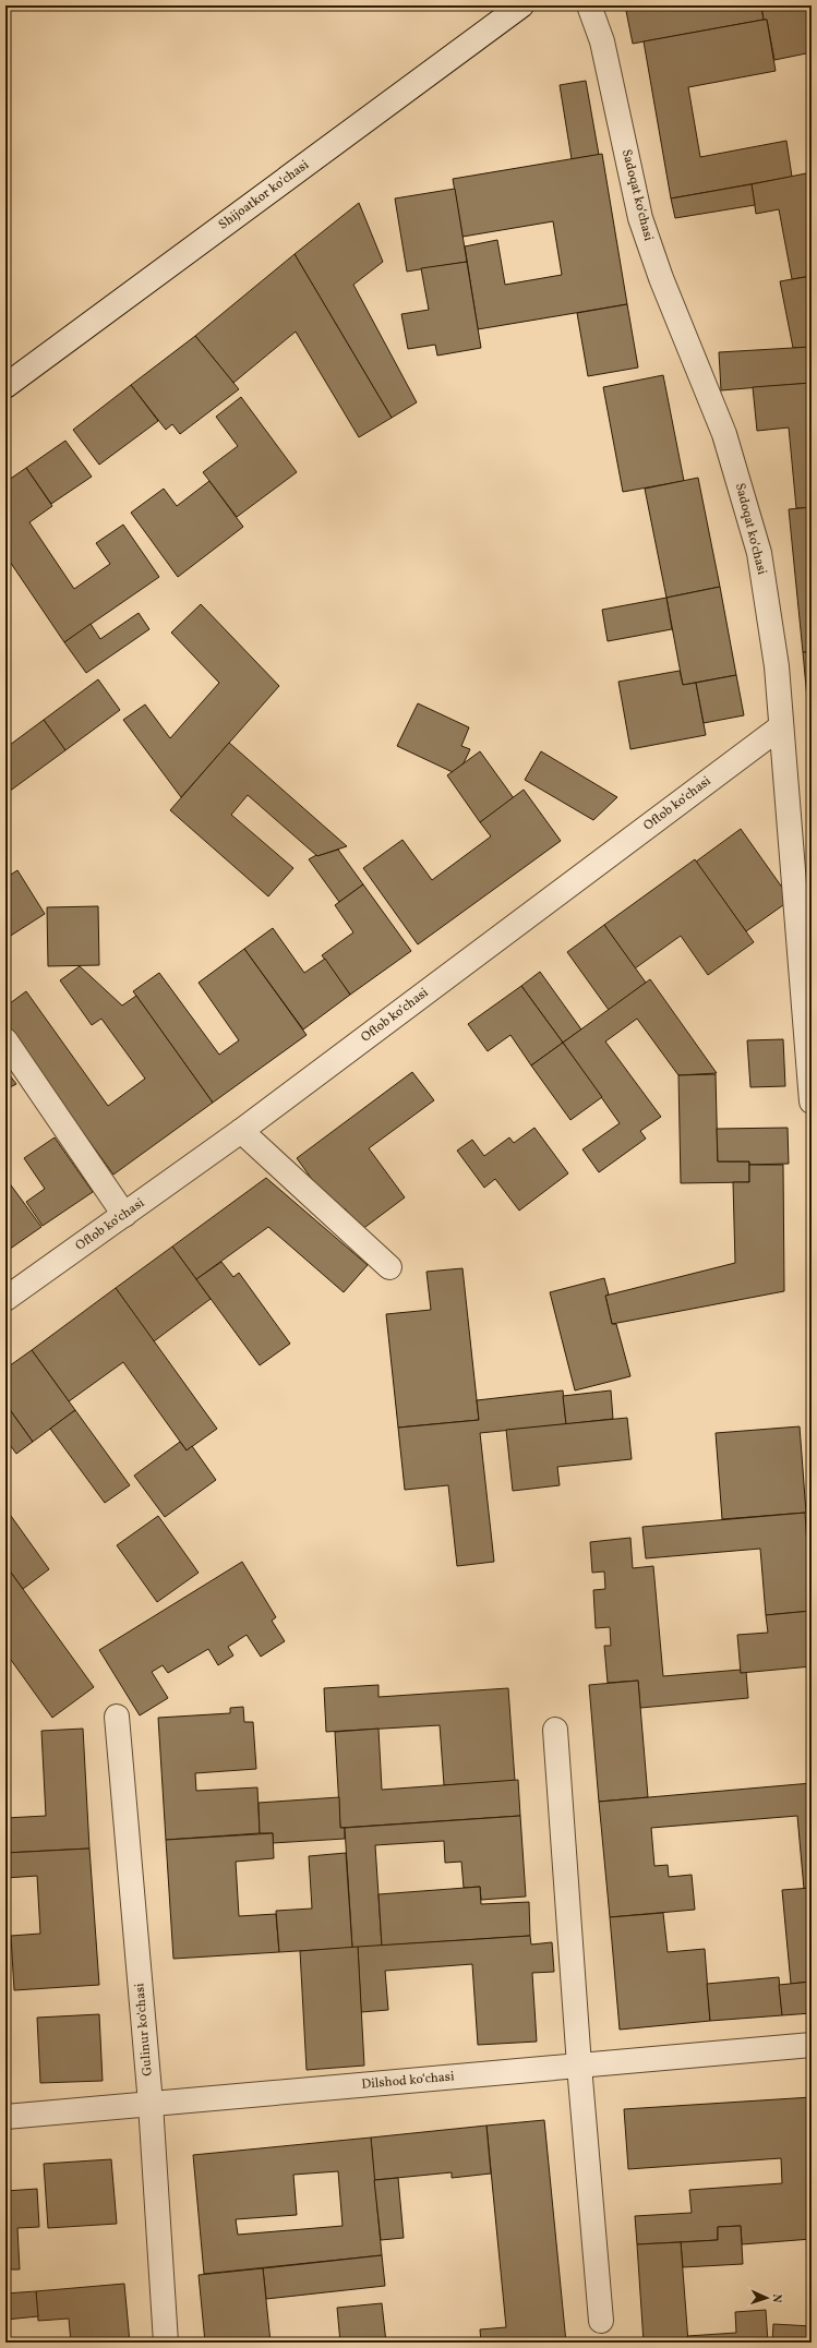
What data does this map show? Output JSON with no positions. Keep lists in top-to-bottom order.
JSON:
{
  "streets": {
    "street": [
      "Shijoatkor koʻchasi",
      "Sadoqat koʻchasi",
      "Oftob koʻchasi",
      "Gulinur koʻchasi",
      "Dilshod koʻchasi"
    ]
  },
  "crossings": [
    ["Sadoqat koʻchasi", "Oftob koʻchasi"],
    ["Gulinur koʻchasi", "Dilshod koʻchasi"]
  ],
  "north": "right"
}
